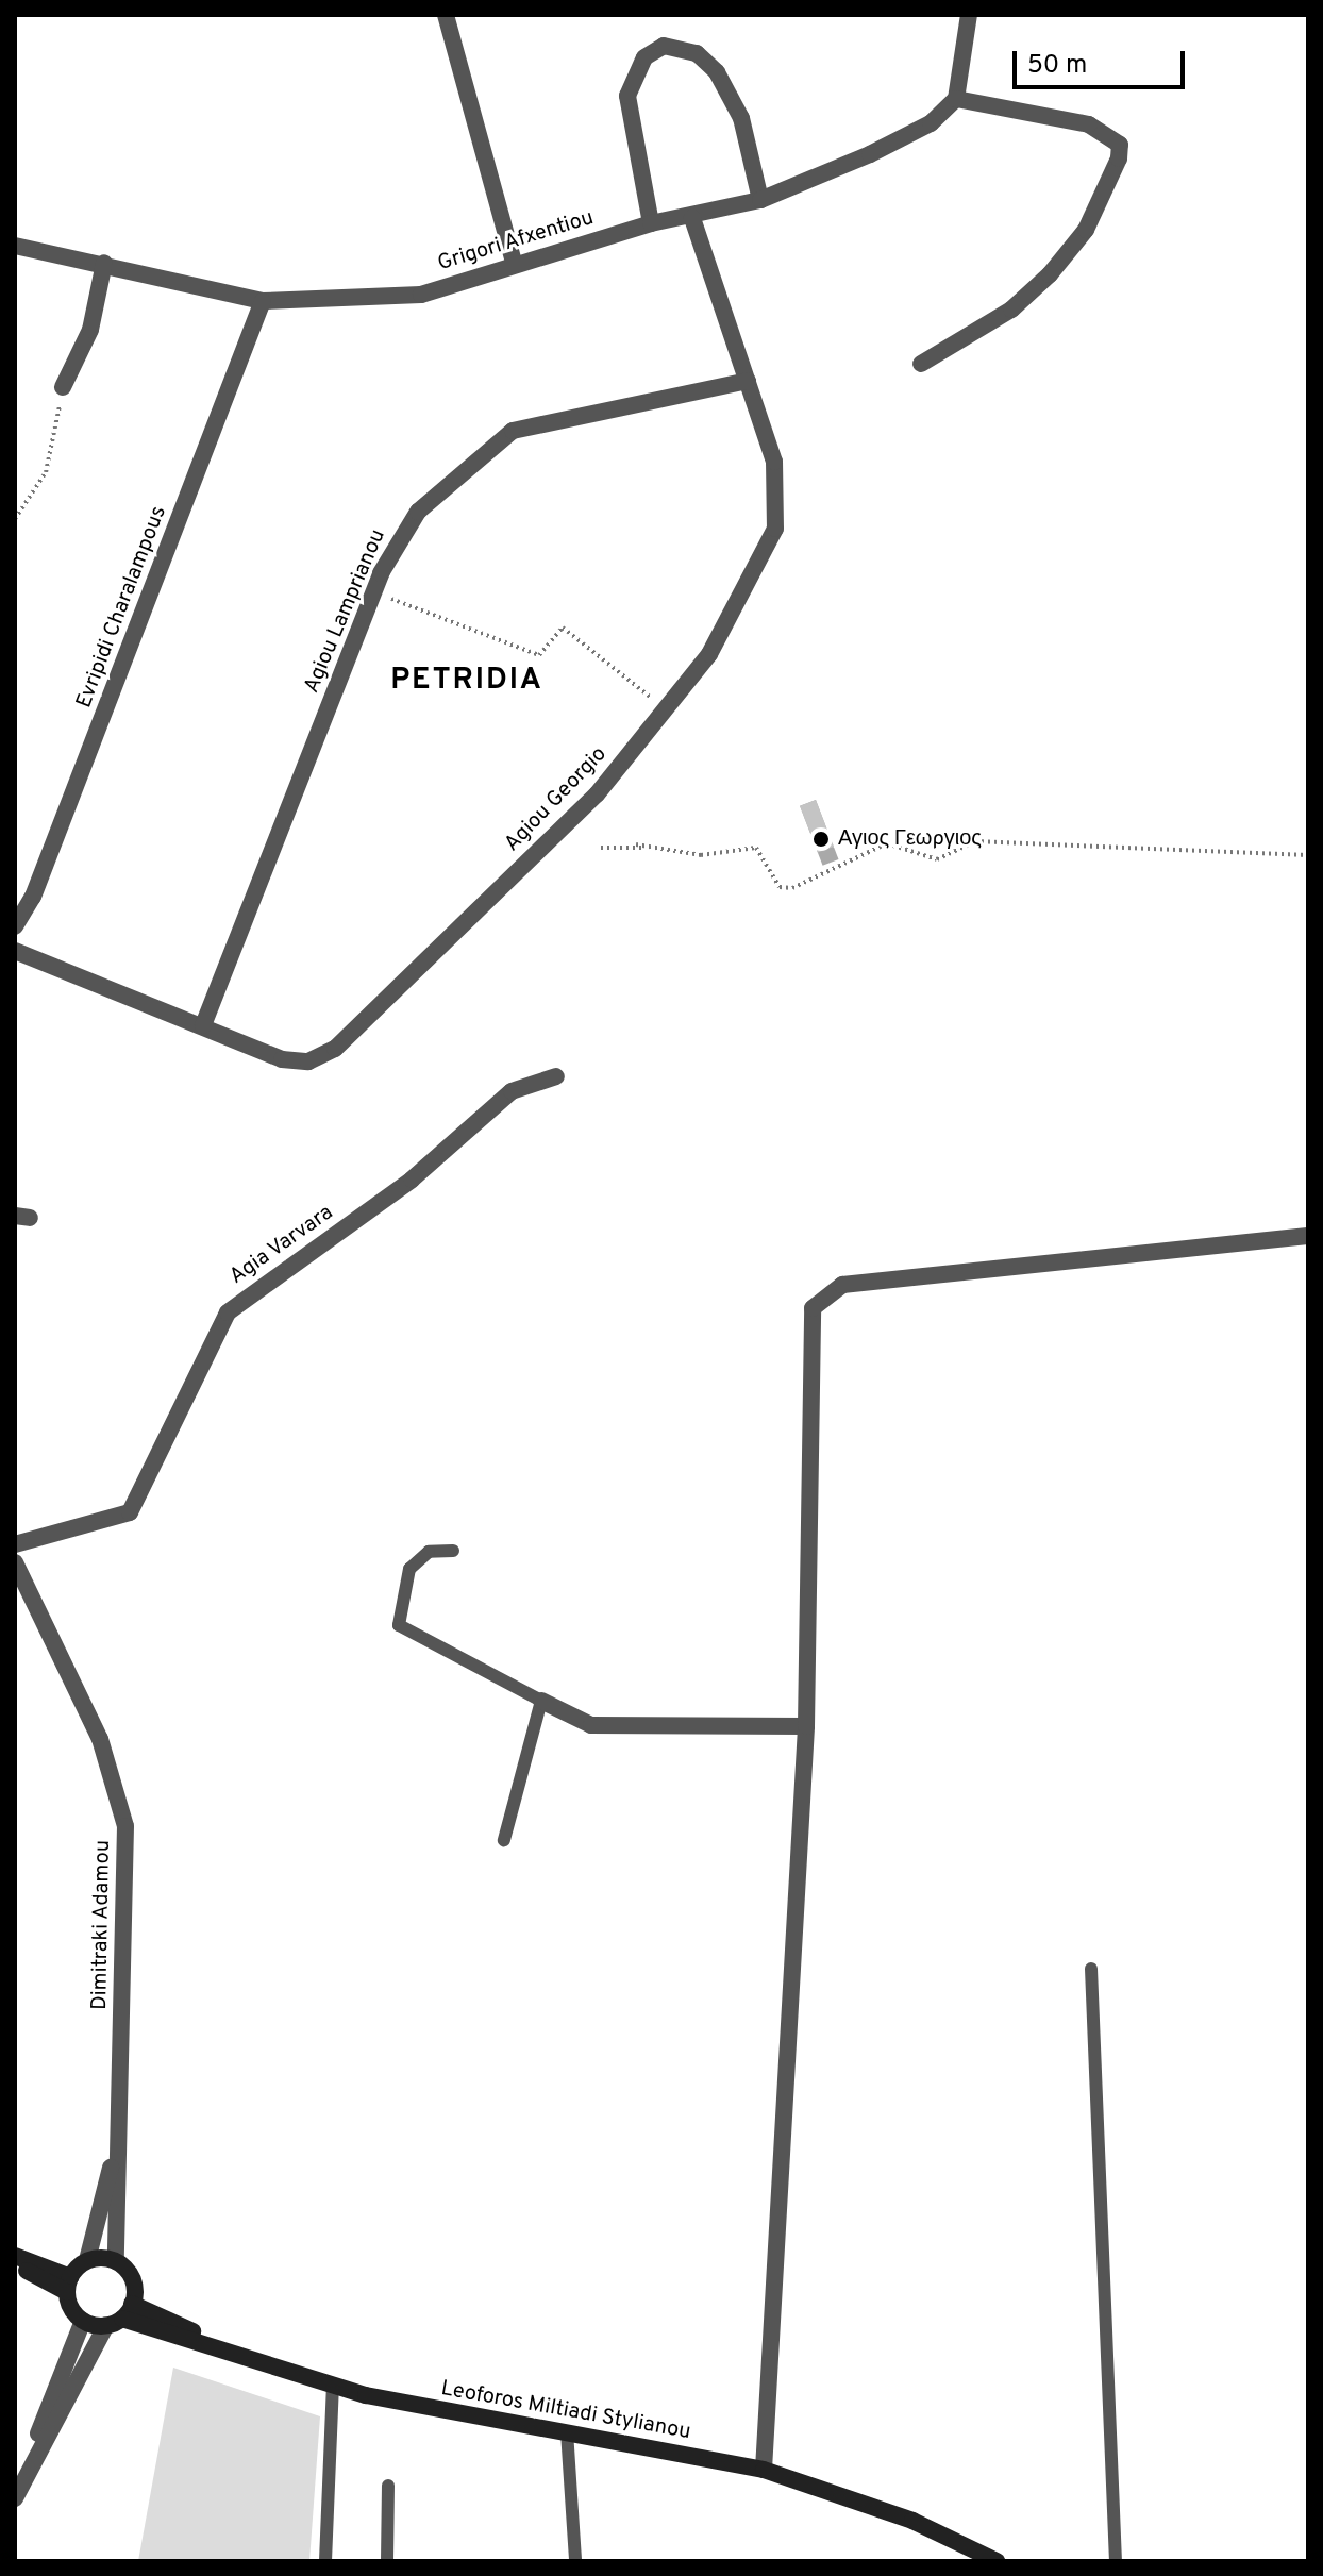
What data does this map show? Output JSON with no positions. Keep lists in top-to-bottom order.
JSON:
{
  "streets": {
    "main road": ["Leoforos Miltiadi Stylianou"],
    "street": [
      "Grigori Afxentiou",
      "Evripidi Charalampous",
      "Agiou Lamprianou",
      "Agiou Georgio",
      "Agia Varvara",
      "Dimitraki Adamou"
    ]
  },
  "crossings": [
    ["Grigori Afxentiou", "Evripidi Charalampous"],
    ["Grigori Afxentiou", "Agiou Georgio"],
    ["Agiou Lamprianou", "Agiou Georgio"],
    ["Dimitraki Adamou", "Leoforos Miltiadi Stylianou"]
  ],
  "districts": ["PETRIDIA"],
  "places": ["Αγιος Γεωργιος"],
  "scale_bar": "50 m"
}
